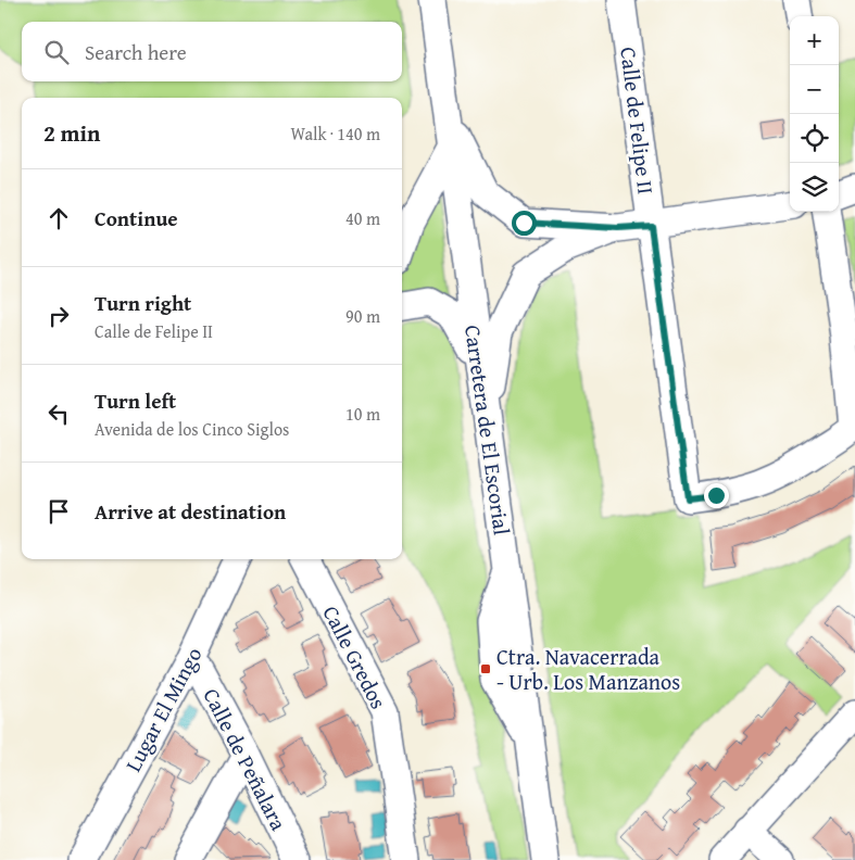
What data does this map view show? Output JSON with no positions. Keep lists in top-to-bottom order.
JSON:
{
  "streets": {
    "street": [
      "Calle de Felipe II",
      "Carretera de El Escorial",
      "Calle Gredos",
      "Lugar El Mingo",
      "Calle de Peñalara"
    ]
  },
  "crossings": [
    ["Lugar El Mingo", "Calle de Peñalara"]
  ],
  "places": {
    "transit": ["Ctra. Navacerrada - Urb. Los Manzanos"]
  },
  "page": {
    "map_buttons": ["+", "−"],
    "search": "Search here",
    "heading": ["2 min", "Walk · 140 m"],
    "list": [
      ["Continue", "40 m"],
      ["Turn right", "Calle de Felipe II", "90 m"],
      ["Turn left", "Avenida de los Cinco Siglos", "10 m"],
      "Arrive at destination"
    ]
  }
}
